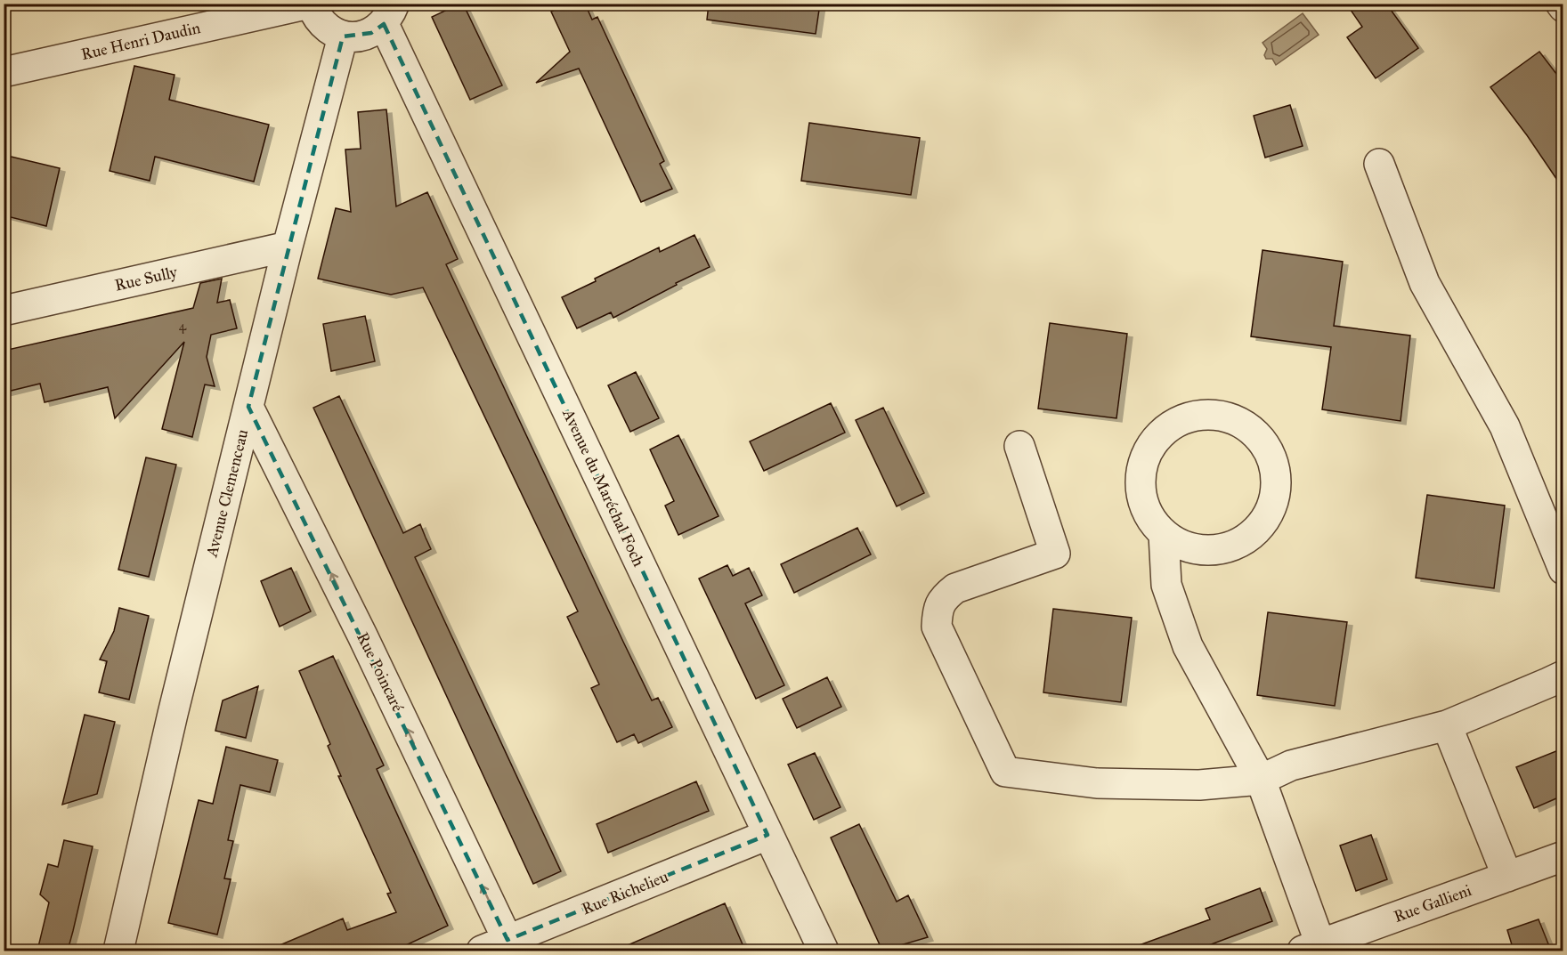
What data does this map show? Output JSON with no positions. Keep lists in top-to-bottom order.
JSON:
{
  "streets": {
    "street": [
      "Rue Henri Daudin",
      "Rue Sully",
      "Avenue du Maréchal Foch",
      "Avenue Clemenceau",
      "Rue Poincaré",
      "Rue Richelieu",
      "Rue Gallieni"
    ]
  },
  "crossings": [
    ["Rue Sully", "Avenue Clemenceau"],
    ["Avenue du Maréchal Foch", "Rue Richelieu"],
    ["Avenue Clemenceau", "Rue Poincaré"],
    ["Rue Poincaré", "Rue Richelieu"]
  ],
  "one_way": ["Rue Poincaré"],
  "house_numbers": ["4"]
}
